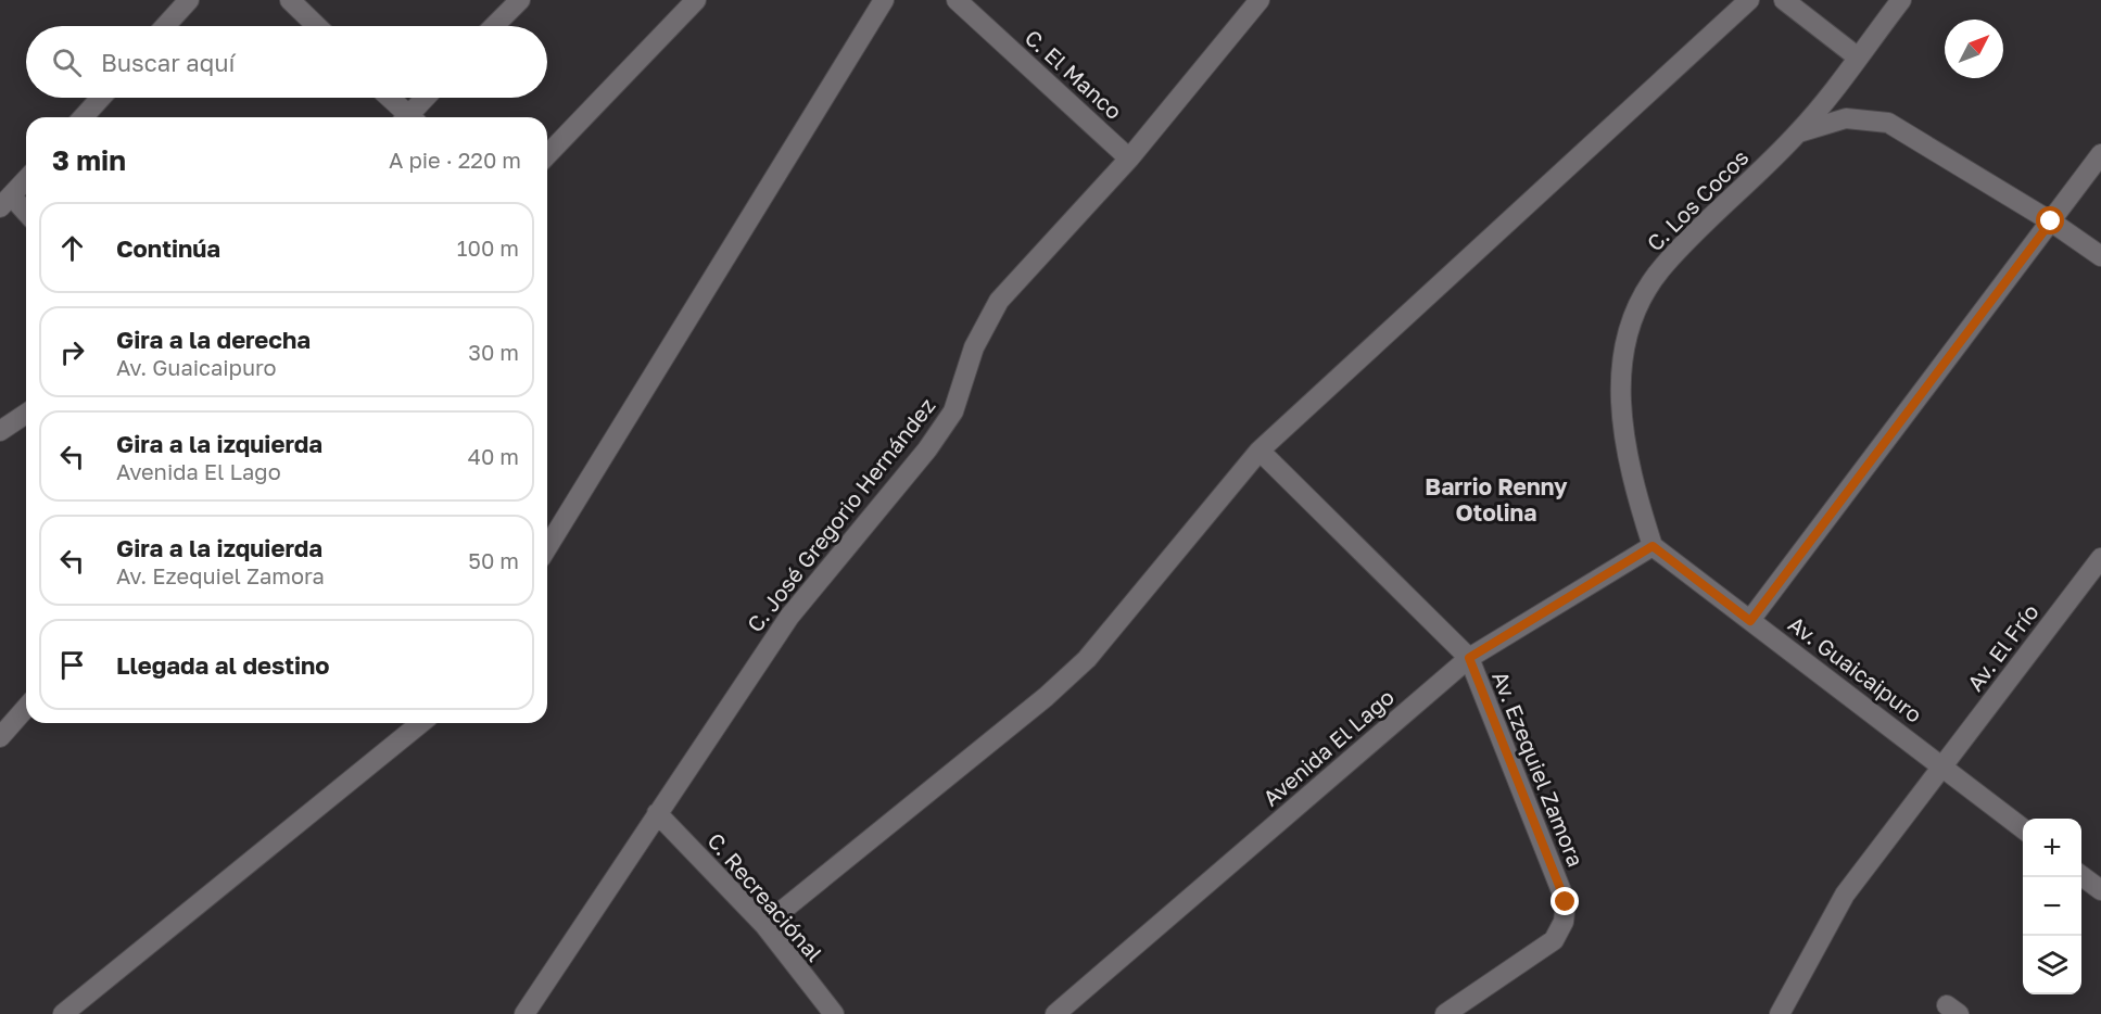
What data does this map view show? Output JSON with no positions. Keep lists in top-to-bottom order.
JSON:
{
  "streets": {
    "street": [
      "C. El Manco",
      "C. Los Cocos",
      "C. José Gregorio Hernández",
      "Av. El Frío",
      "Av. Guaicaipuro",
      "Avenida El Lago",
      "Av. Ezequiel Zamora",
      "C. Recreaciónal"
    ]
  },
  "crossings": [
    ["C. El Manco", "C. José Gregorio Hernández"],
    ["C. Los Cocos", "Av. Guaicaipuro"],
    ["C. Los Cocos", "Avenida El Lago"],
    ["C. José Gregorio Hernández", "C. Recreaciónal"],
    ["Av. El Frío", "Av. Guaicaipuro"],
    ["Av. Guaicaipuro", "Avenida El Lago"],
    ["Avenida El Lago", "Av. Ezequiel Zamora"]
  ],
  "districts": ["Barrio Renny Otolina"],
  "north": "top right",
  "page": {
    "search": "Buscar aquí",
    "heading": ["3 min", "A pie · 220 m"],
    "list": [
      ["Continúa", "100 m"],
      ["Gira a la derecha", "Av. Guaicaipuro", "30 m"],
      ["Gira a la izquierda", "Avenida El Lago", "40 m"],
      ["Gira a la izquierda", "Av. Ezequiel Zamora", "50 m"],
      "Llegada al destino"
    ],
    "map_buttons": ["+", "−"]
  }
}
